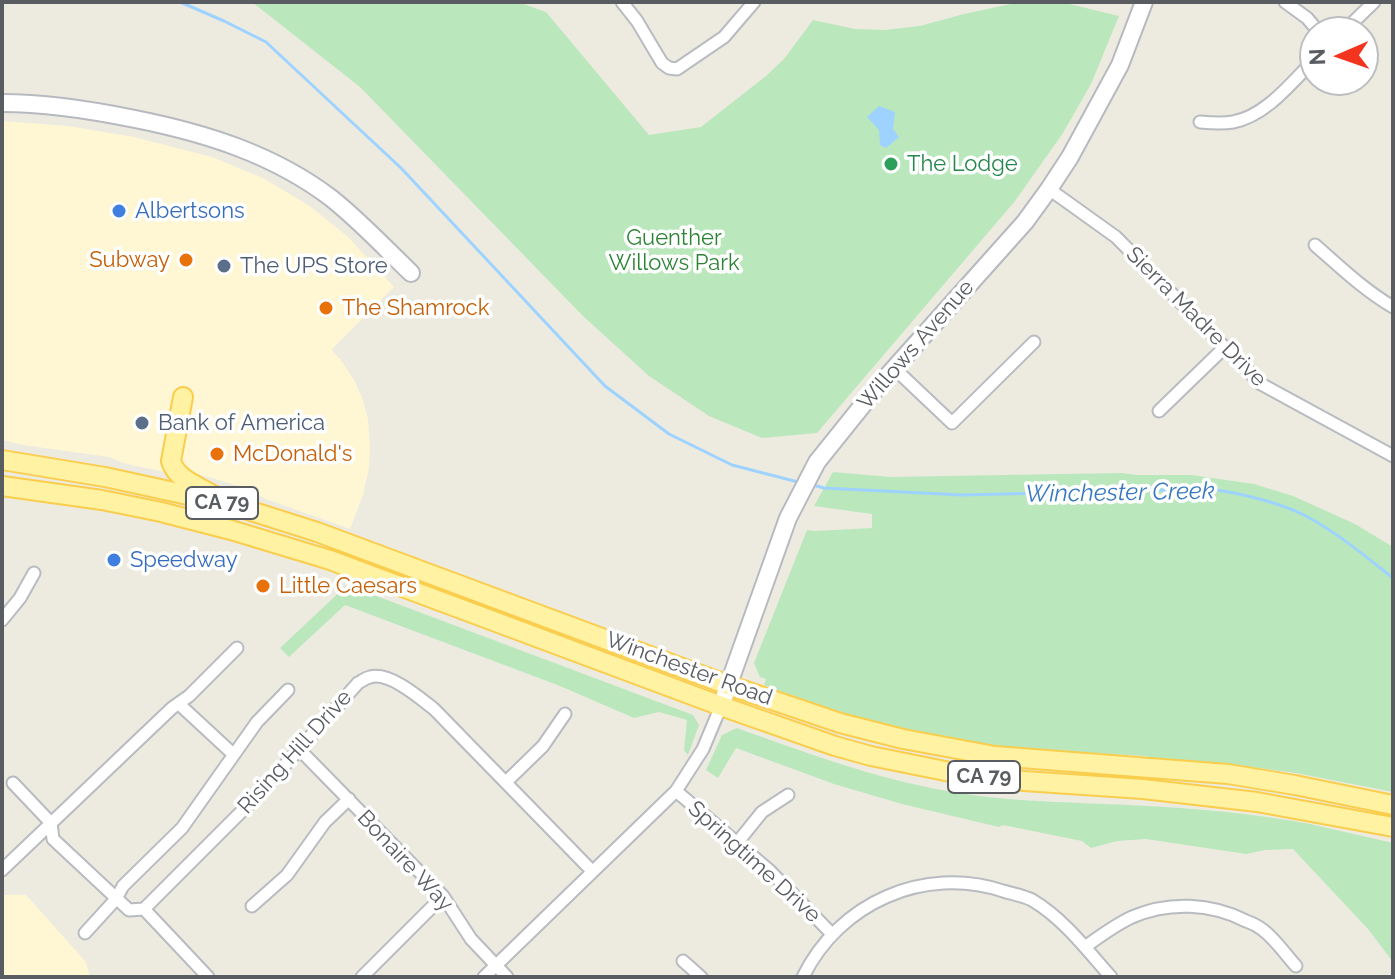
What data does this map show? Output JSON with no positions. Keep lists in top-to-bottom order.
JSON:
{
  "streets": {
    "main road": ["CA 79", "Winchester Road"],
    "street": [
      "Sierra Madre Drive",
      "Willows Avenue",
      "Rising Hill Drive",
      "Bonaire Way",
      "Springtime Drive"
    ]
  },
  "crossings": [
    ["Sierra Madre Drive", "Willows Avenue"],
    ["Willows Avenue", "Winchester Road"],
    ["Rising Hill Drive", "Bonaire Way"]
  ],
  "water": ["Winchester Creek"],
  "parks": ["Guenther Willows Park"],
  "places": [
    "The Lodge",
    "Albertsons",
    "Subway",
    "The UPS Store",
    "The Shamrock",
    "Bank of America",
    "McDonald's",
    "Speedway",
    "Little Caesars"
  ],
  "north": "left"
}
